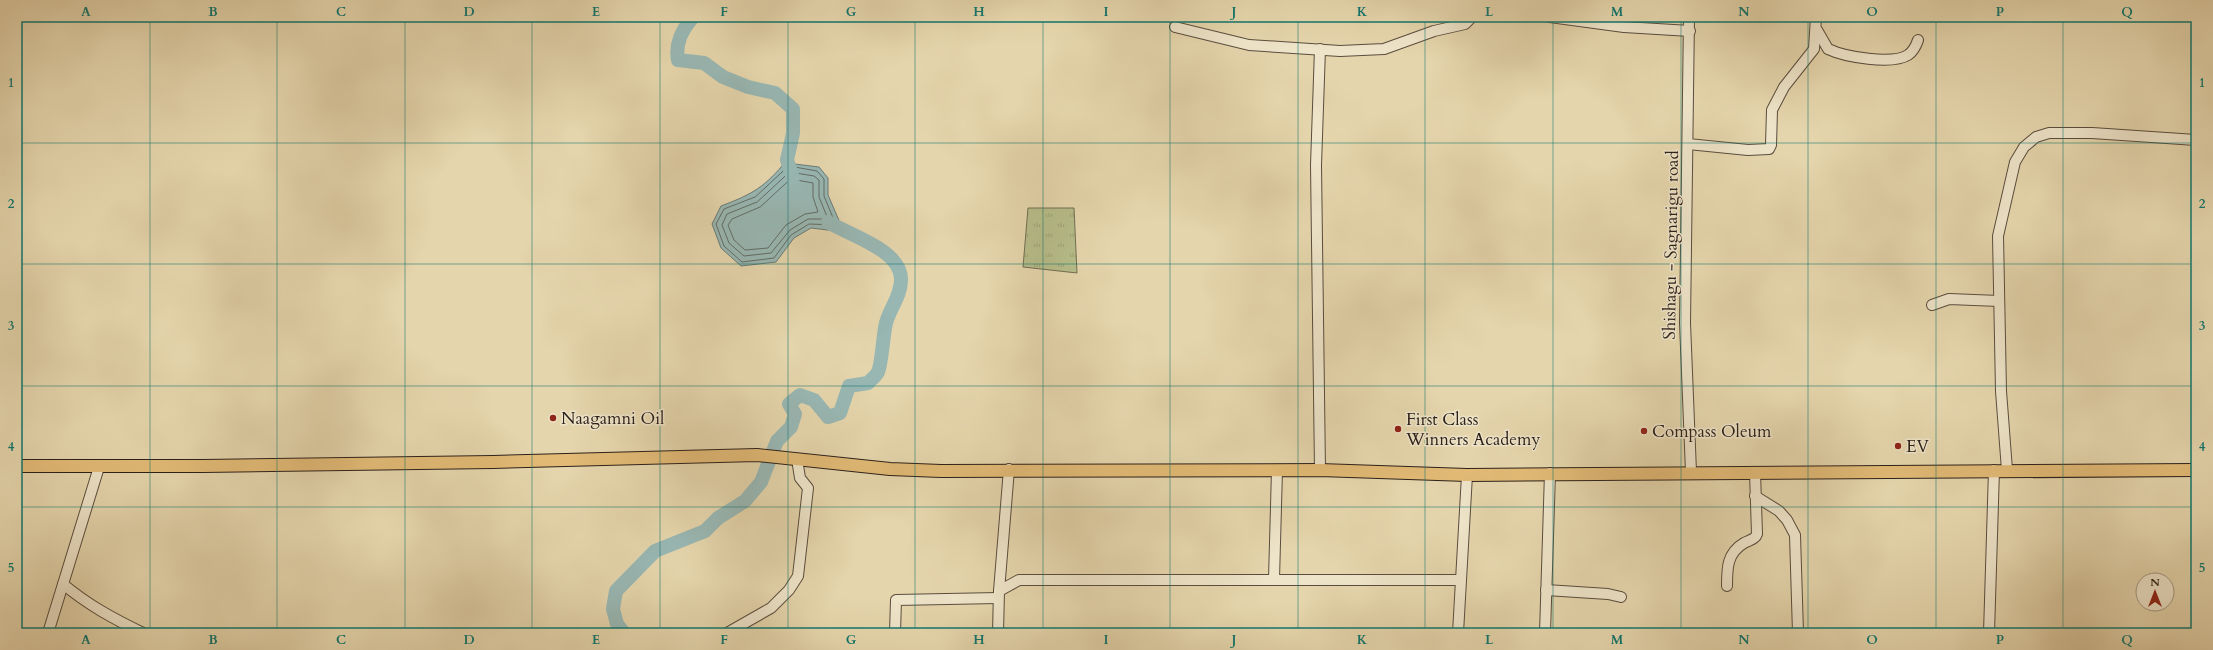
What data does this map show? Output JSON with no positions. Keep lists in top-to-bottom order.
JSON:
{
  "streets": {
    "street": ["Shishagu - Sagnarigu road"]
  },
  "places": [
    "Naagamni Oil",
    "First Class Winners Academy",
    "Compass Oleum",
    "EV"
  ],
  "north": "top",
  "grid": {
    "columns": [
      "A",
      "B",
      "C",
      "D",
      "E",
      "F",
      "G",
      "H",
      "I",
      "J",
      "K",
      "L",
      "M",
      "N",
      "O",
      "P",
      "Q"
    ],
    "rows": [
      "1",
      "2",
      "3",
      "4",
      "5"
    ]
  }
}
